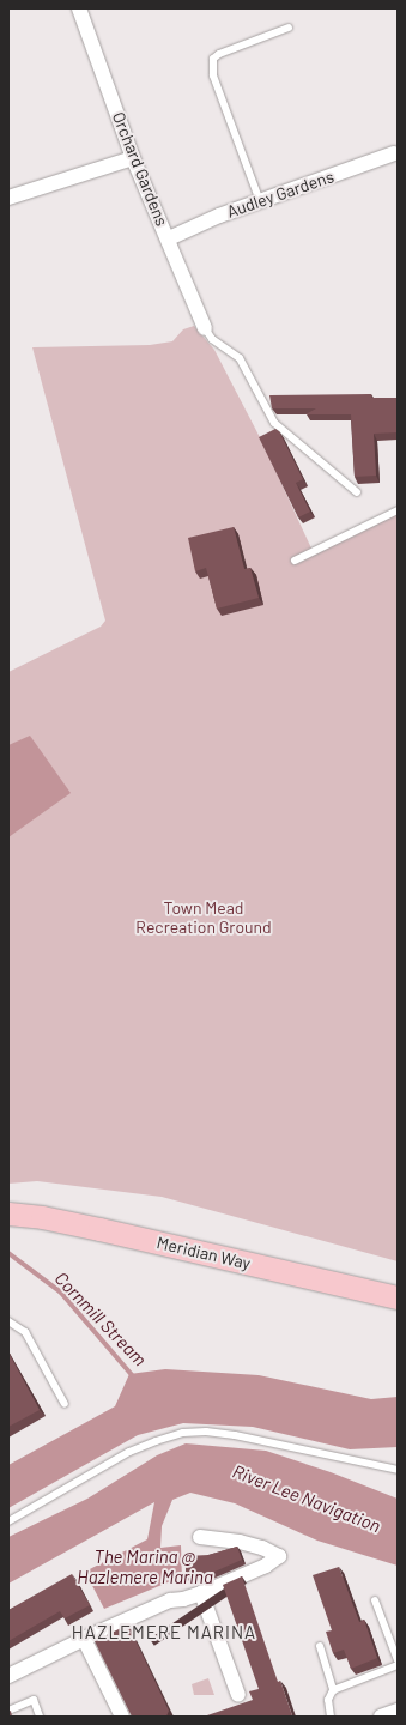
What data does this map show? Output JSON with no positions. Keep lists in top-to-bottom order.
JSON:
{
  "streets": {
    "main road": ["Meridian Way"],
    "street": ["Orchard Gardens", "Audley Gardens"]
  },
  "crossings": [
    ["Orchard Gardens", "Audley Gardens"]
  ],
  "districts": ["HAZLEMERE MARINA"],
  "water": ["Cornmill Stream", "River Lee Navigation", "The Marina @ Hazlemere Marina"],
  "parks": ["Town Mead Recreation Ground"]
}
